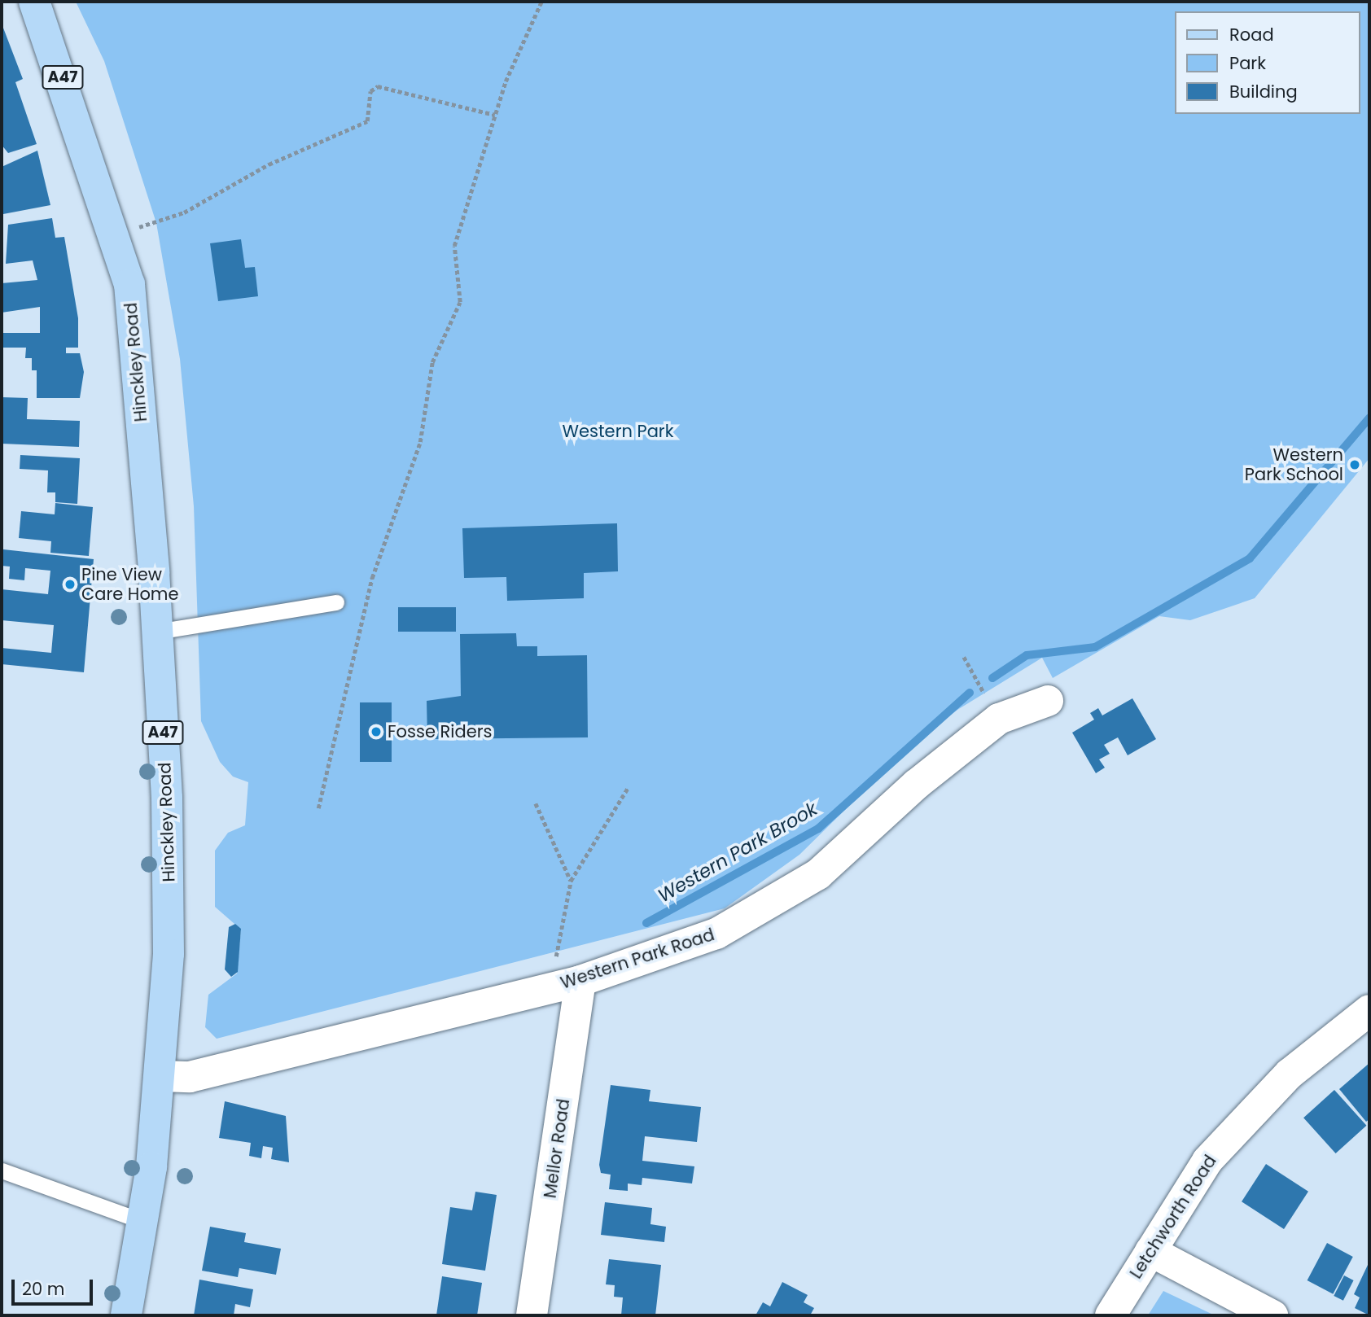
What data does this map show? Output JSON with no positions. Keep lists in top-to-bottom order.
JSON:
{
  "streets": {
    "main road": ["A47", "Hinckley Road"],
    "street": ["Western Park Road", "Mellor Road", "Letchworth Road"]
  },
  "crossings": [
    ["Hinckley Road", "Western Park Road"],
    ["Western Park Road", "Mellor Road"]
  ],
  "water": ["Western Park Brook"],
  "parks": ["Western Park"],
  "places": ["Western Park School", "Pine View Care Home", "Fosse Riders"],
  "legend": ["Road", "Park", "Building"],
  "scale_bar": "20 m"
}
